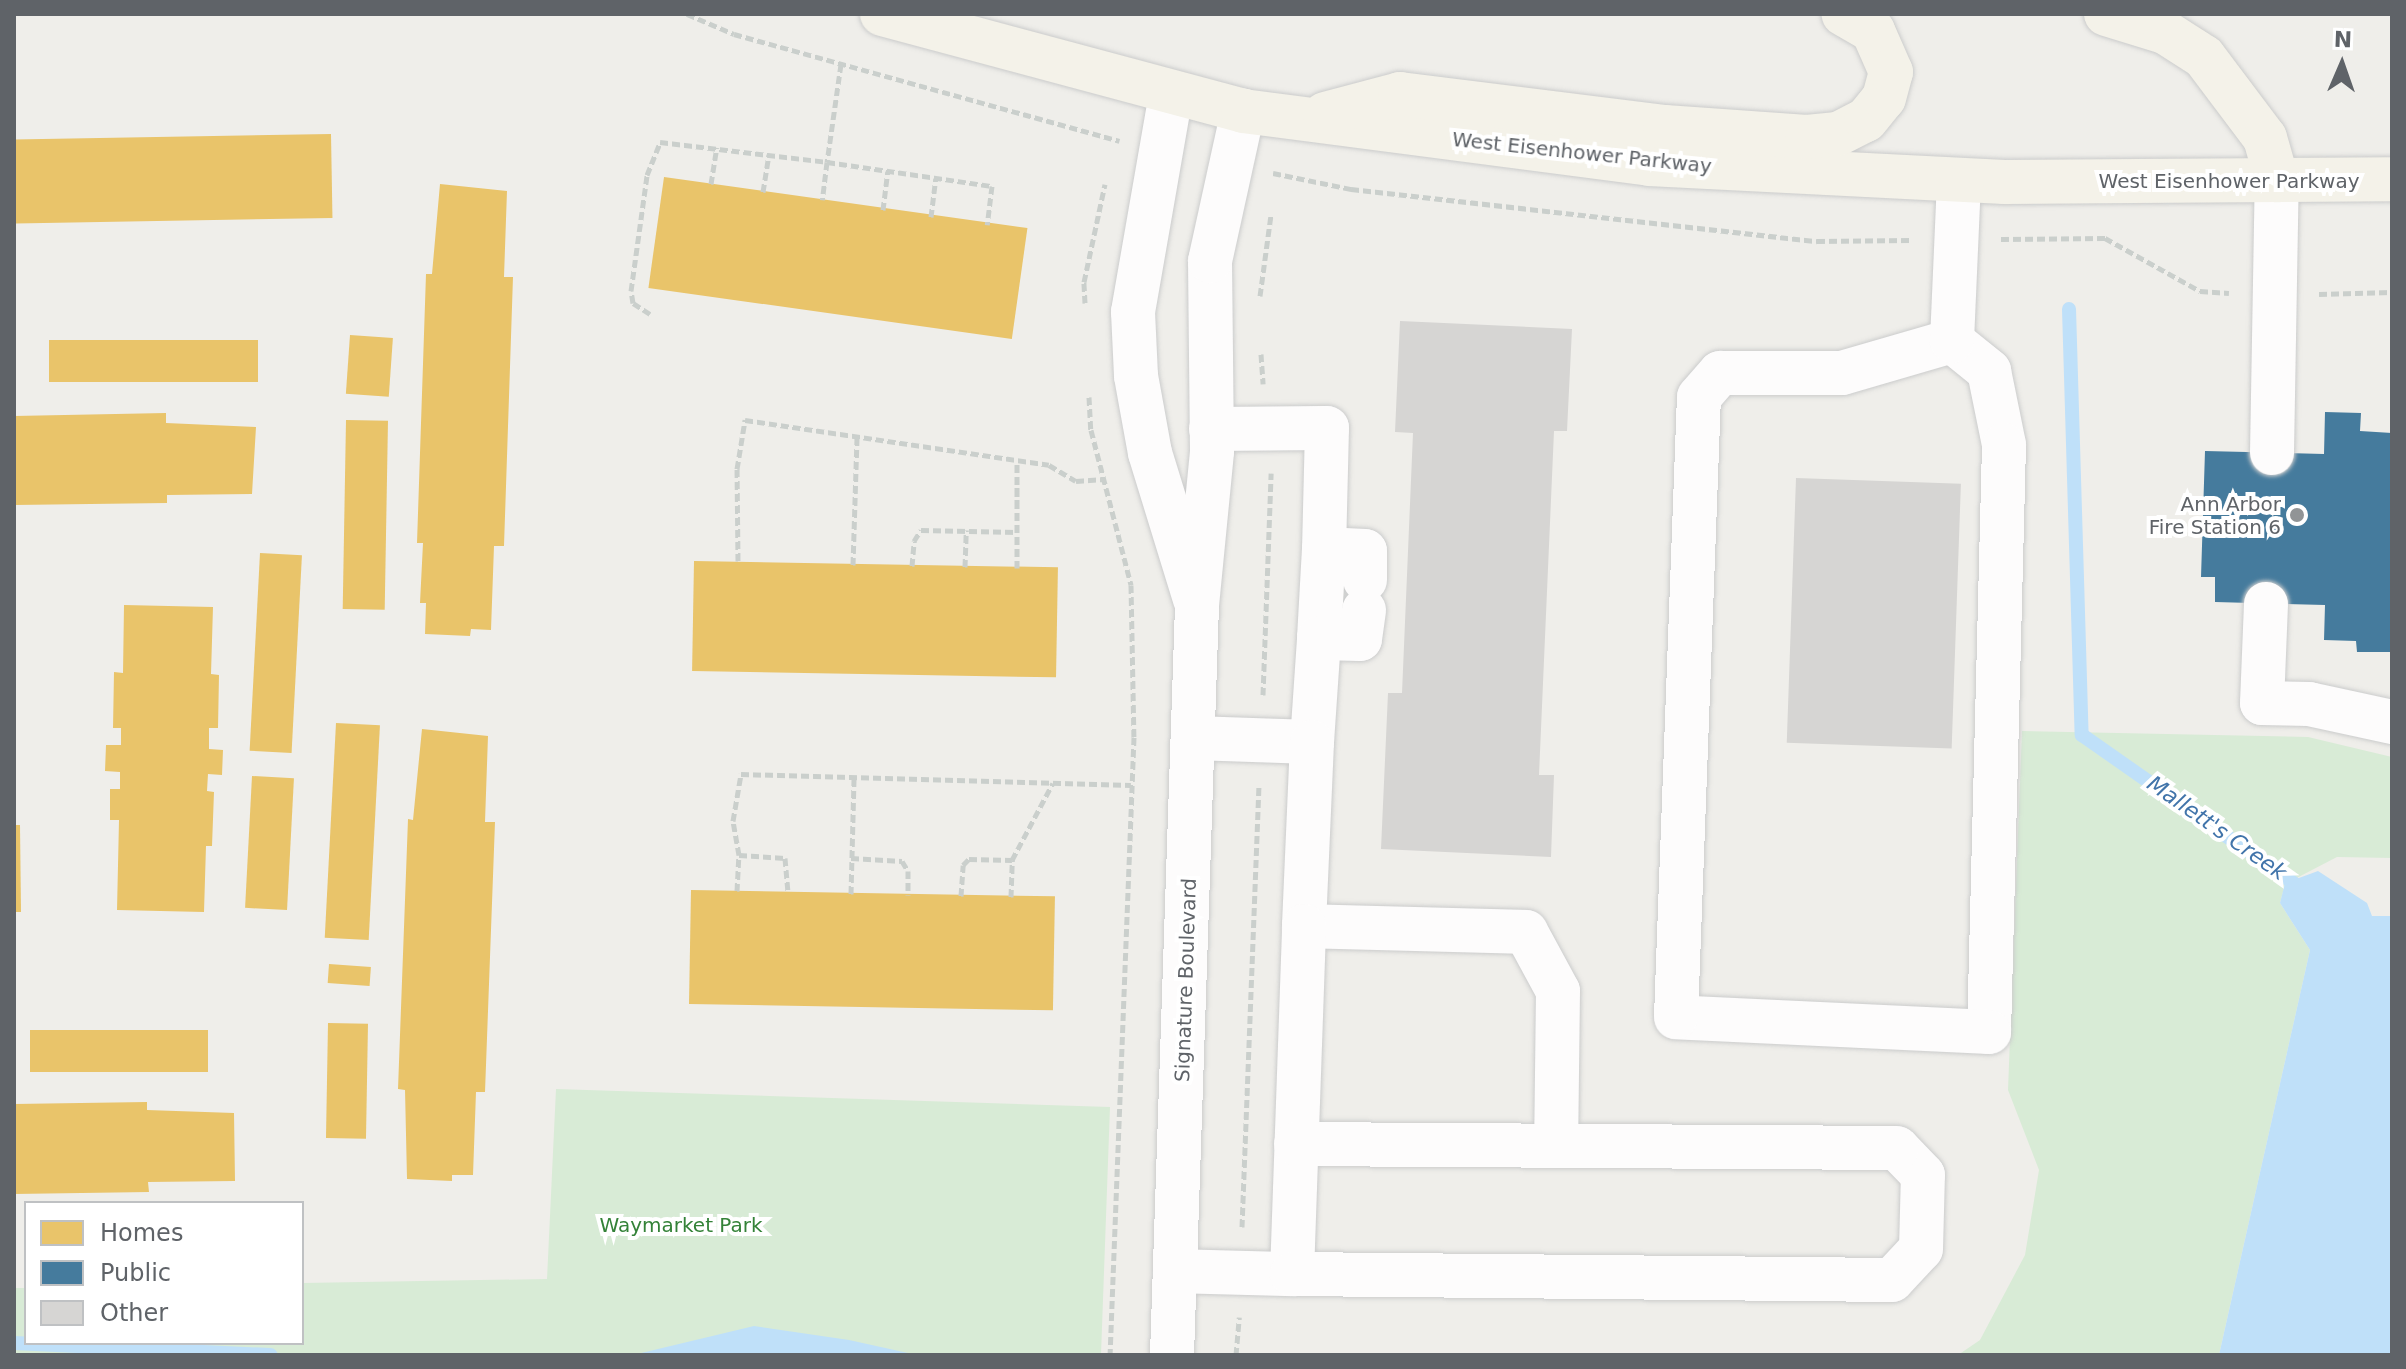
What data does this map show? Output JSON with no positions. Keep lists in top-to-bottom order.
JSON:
{
  "streets": {
    "main road": ["West Eisenhower Parkway"],
    "street": ["Signature Boulevard"]
  },
  "crossings": [
    ["West Eisenhower Parkway", "Signature Boulevard"]
  ],
  "water": ["Mallett's Creek"],
  "parks": ["Waymarket Park"],
  "places": ["Ann Arbor Fire Station 6"],
  "legend": ["Homes", "Public", "Other"],
  "north": "top"
}
